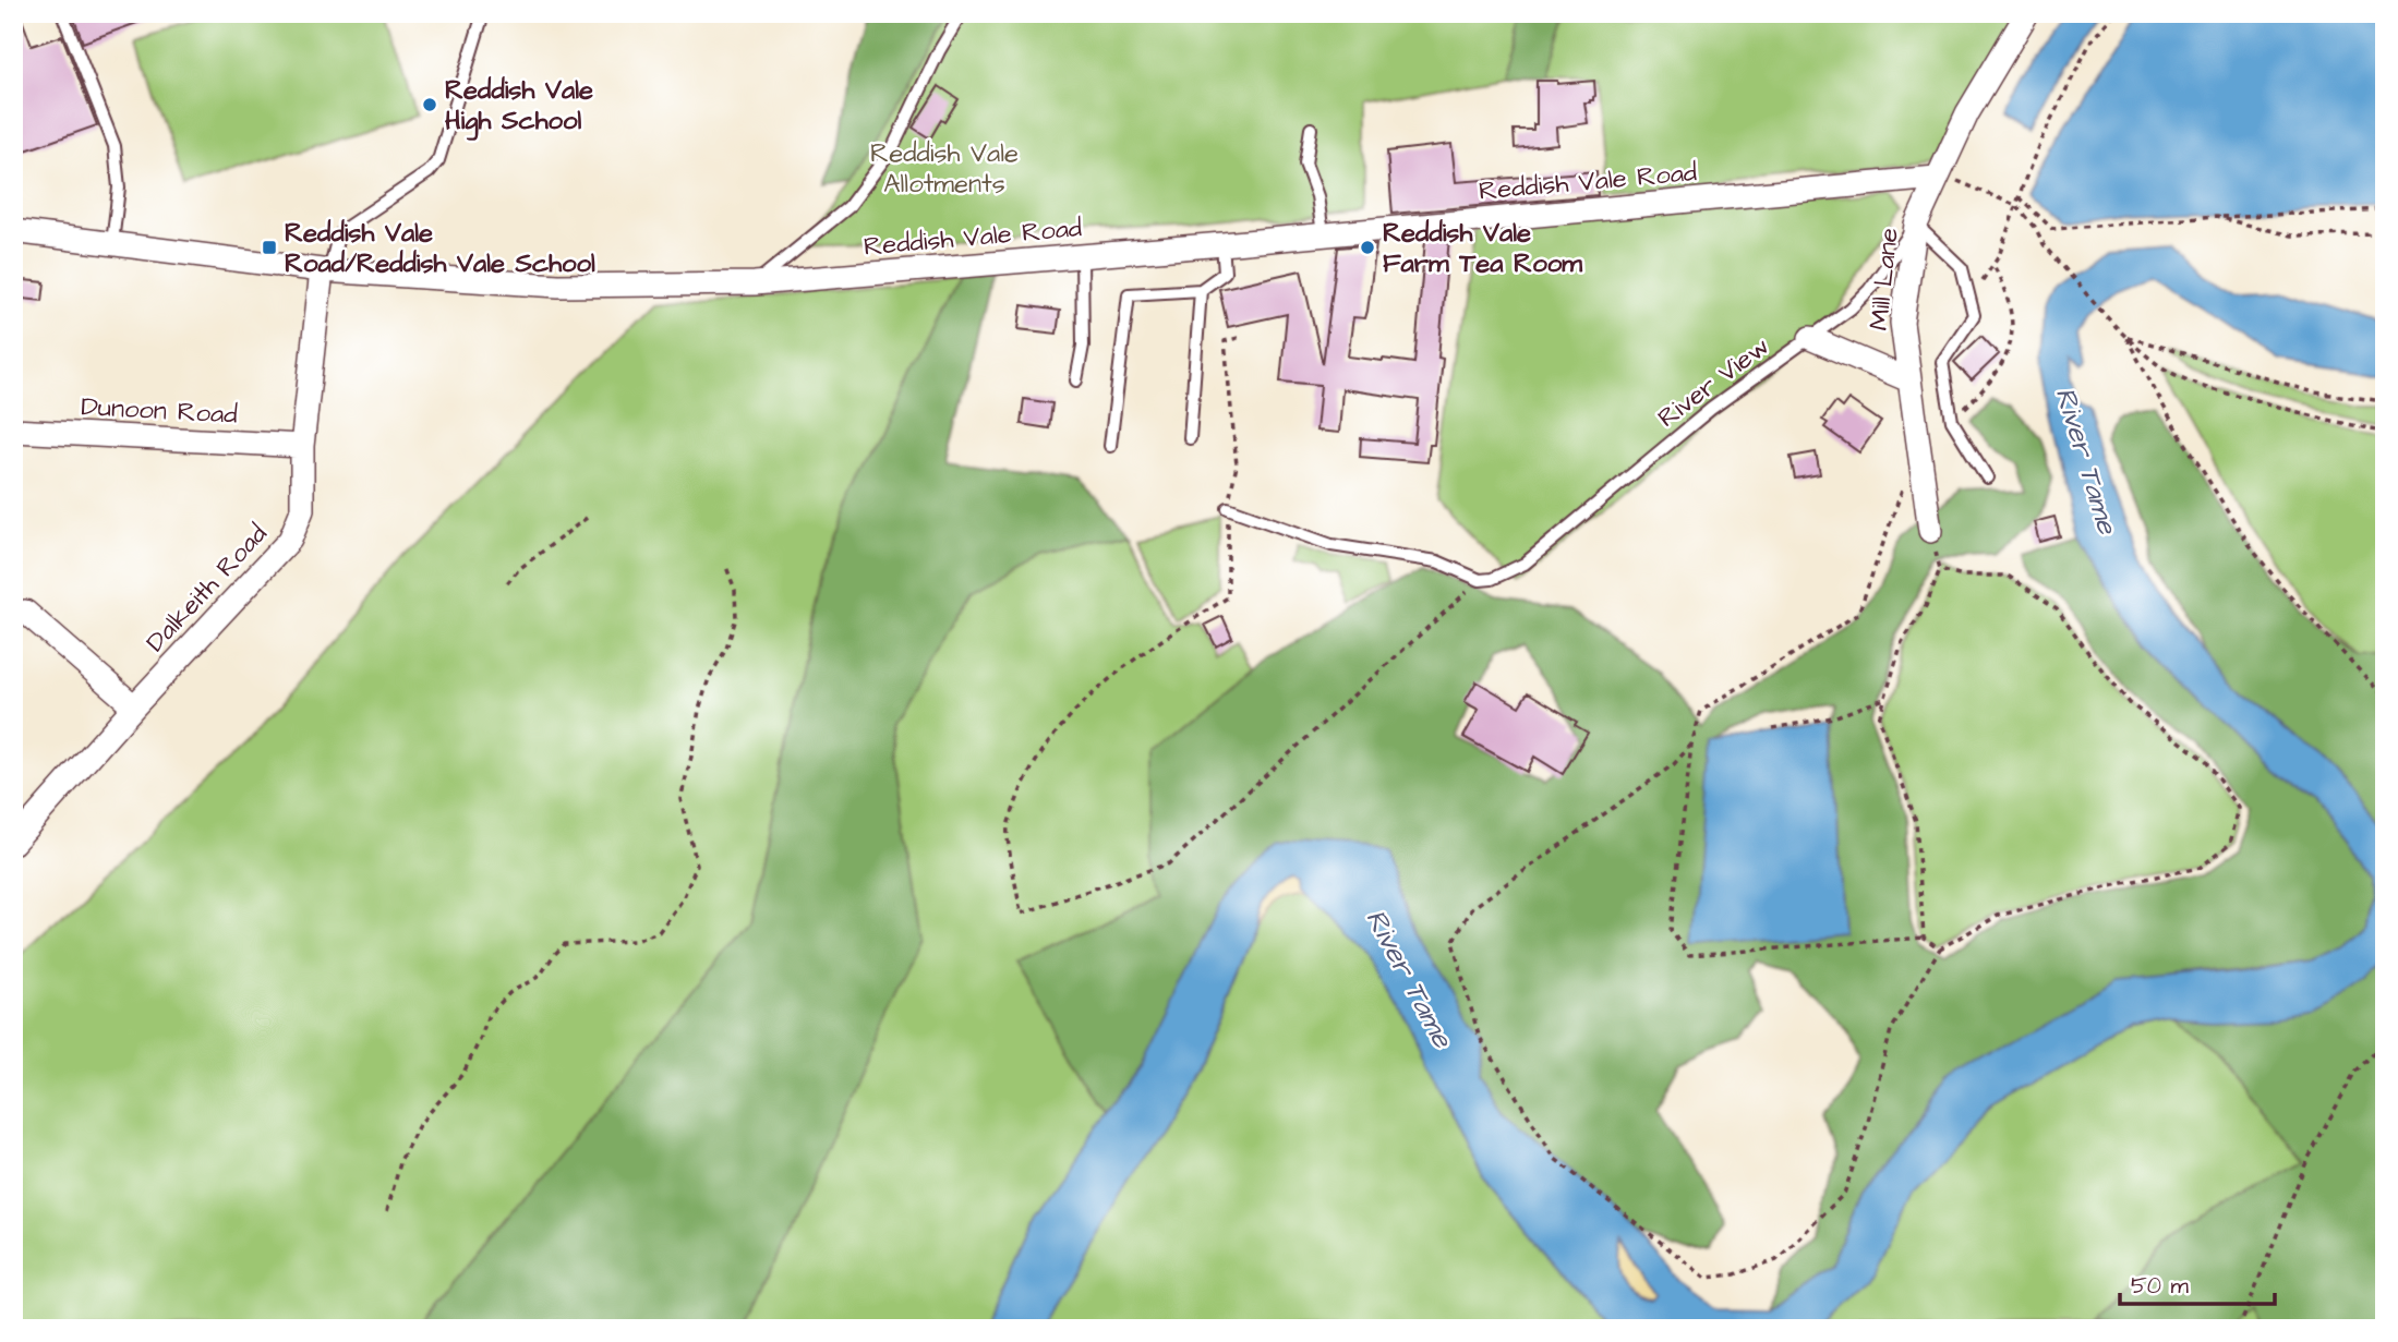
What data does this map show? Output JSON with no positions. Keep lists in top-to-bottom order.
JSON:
{
  "streets": {
    "street": [
      "Reddish Vale Road",
      "Mill Lane",
      "Dunoon Road",
      "Dalkeith Road"
    ],
    "lane": ["River View"]
  },
  "crossings": [
    ["Reddish Vale Road", "Mill Lane"],
    ["Reddish Vale Road", "Dalkeith Road"],
    ["Mill Lane", "River View"],
    ["Dunoon Road", "Dalkeith Road"]
  ],
  "water": ["River Tame"],
  "parks": ["Reddish Vale Allotments"],
  "places": {
    "other": ["Reddish Vale High School", "Reddish Vale Farm Tea Room"],
    "transit": ["Reddish Vale Road/Reddish Vale School"]
  },
  "scale_bar": "50 m"
}
